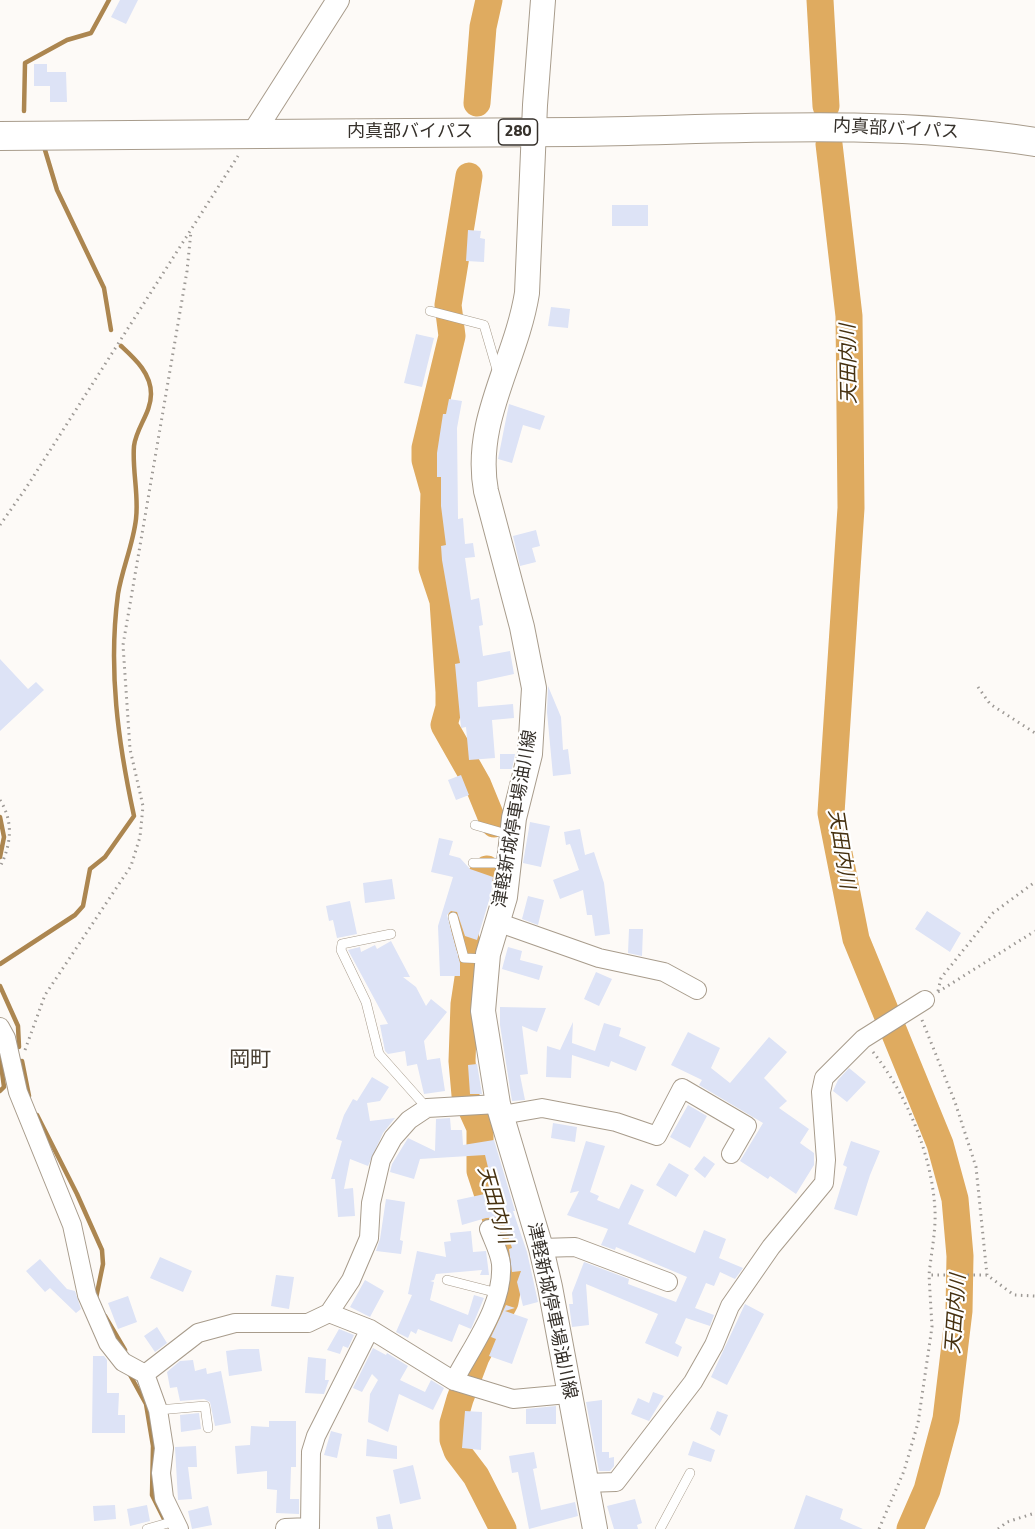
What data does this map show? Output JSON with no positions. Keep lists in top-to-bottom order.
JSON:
{
  "streets": {
    "highway": ["内真部バイパス", "280"],
    "main road": ["津軽新城停車場油川線"]
  },
  "crossings": [
    ["内真部バイパス", "津軽新城停車場油川線"]
  ],
  "districts": ["岡町"],
  "water": ["天田内川"]
}
